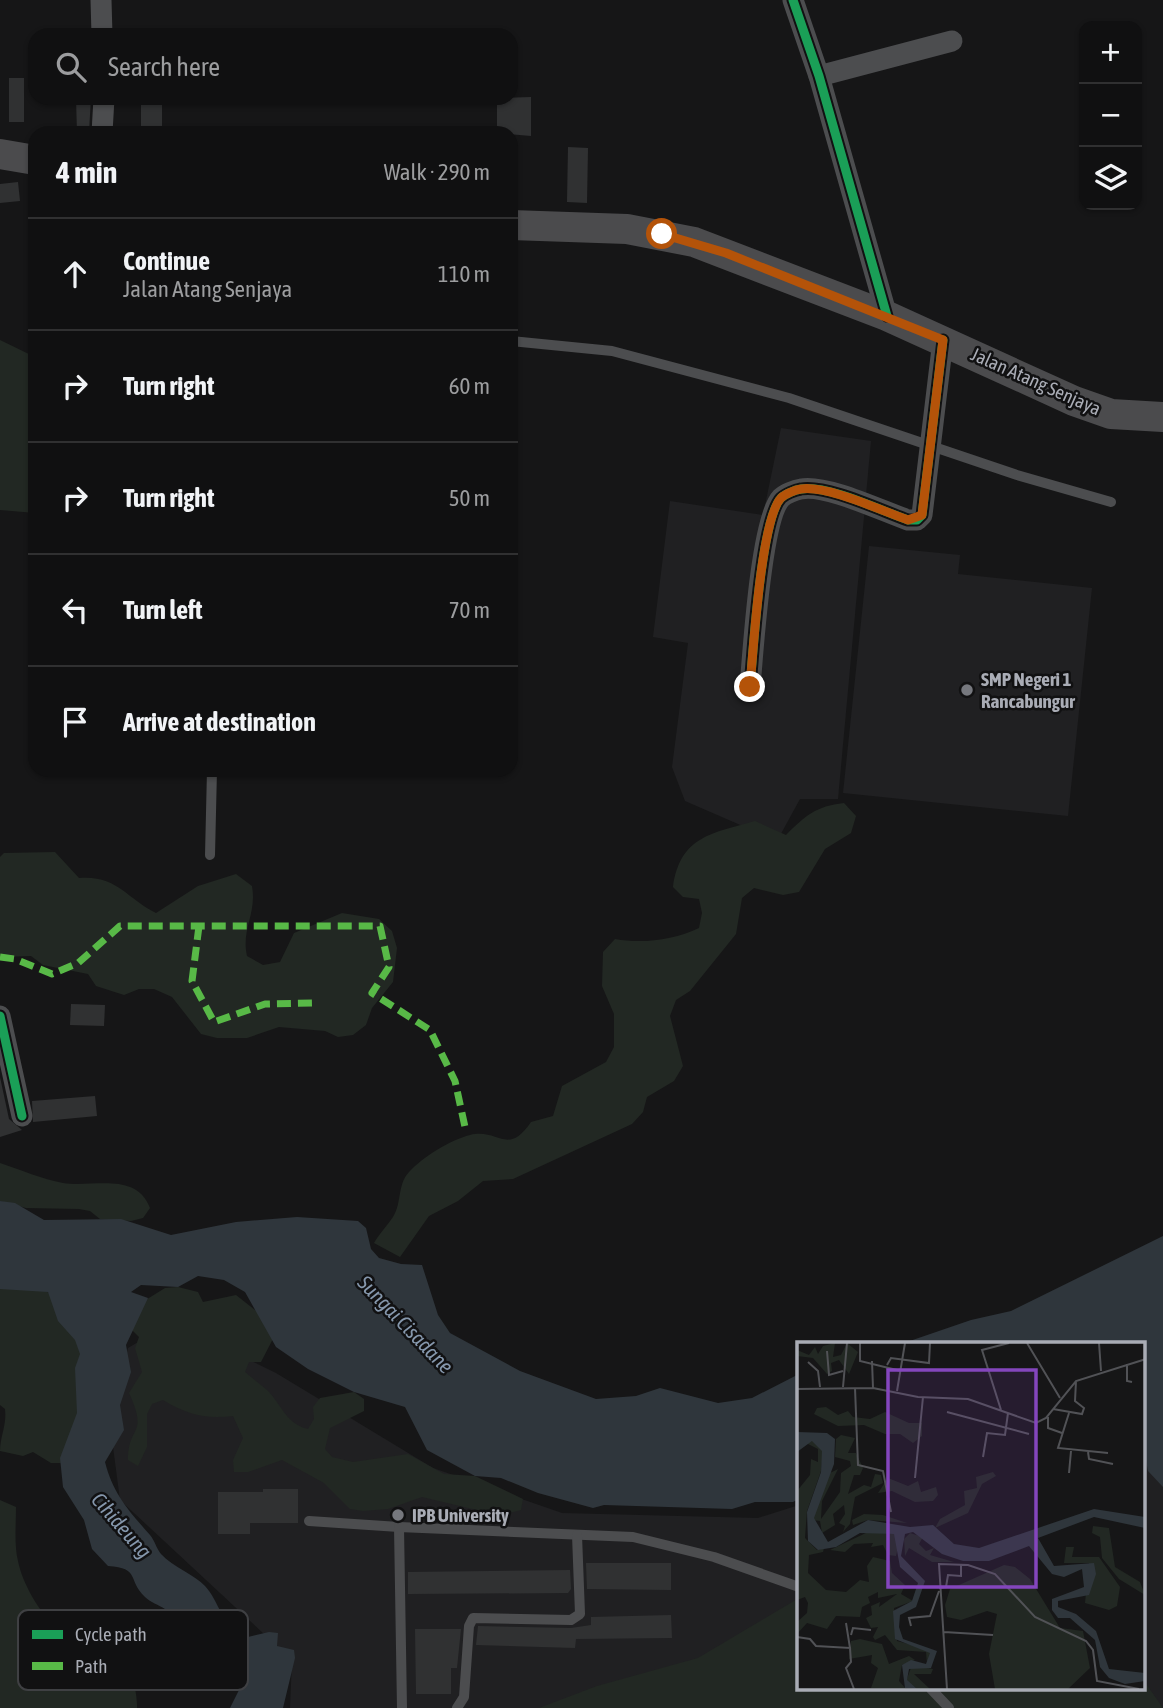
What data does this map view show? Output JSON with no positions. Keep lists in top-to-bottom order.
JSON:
{
  "streets": {
    "main road": ["Jalan Atang Senjaya"]
  },
  "water": ["Sungai Cisadane", "Cihideung"],
  "places": ["SMP Negeri 1 Rancabungur", "IPB University"],
  "legend": ["Cycle path", "Path"],
  "page": {
    "map_buttons": ["+", "−"],
    "search": "Search here",
    "heading": ["4 min", "Walk · 290 m"],
    "list": [
      ["Continue", "Jalan Atang Senjaya", "110 m"],
      ["Turn right", "60 m"],
      ["Turn right", "50 m"],
      ["Turn left", "70 m"],
      "Arrive at destination"
    ]
  }
}
